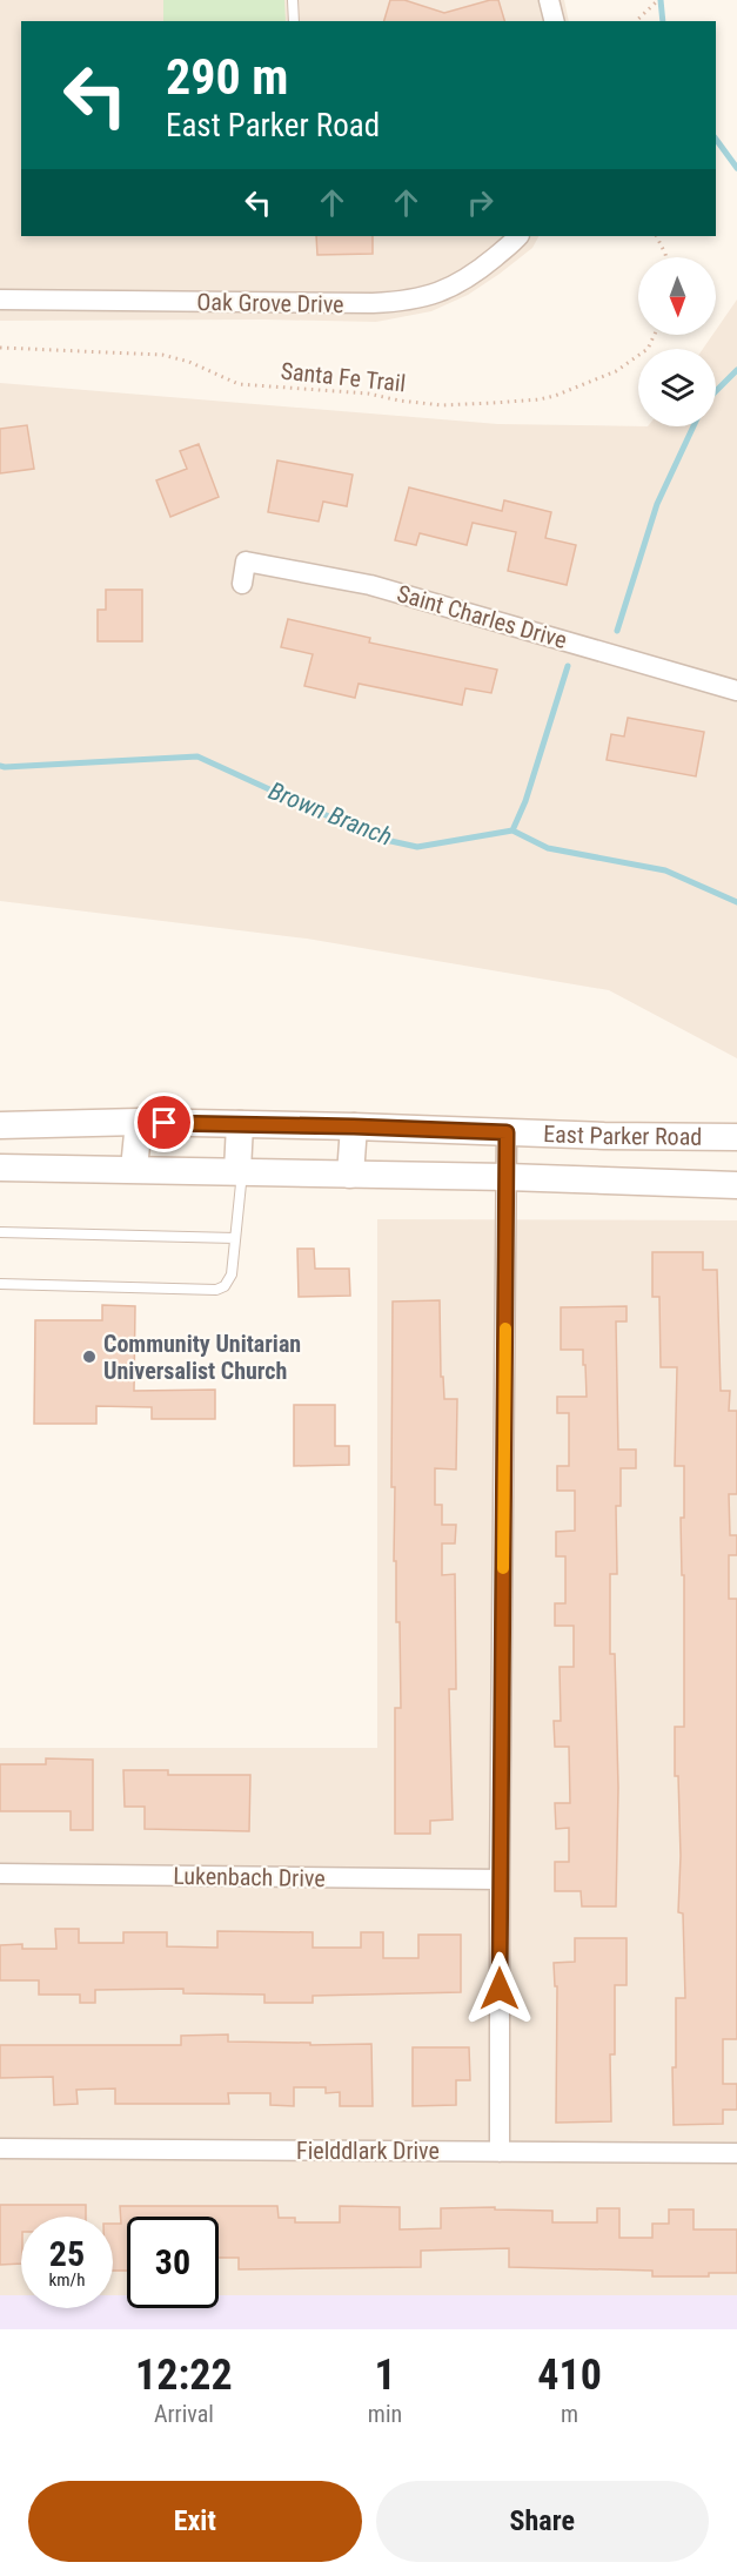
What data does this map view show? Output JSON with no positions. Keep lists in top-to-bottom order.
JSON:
{
  "streets": {
    "main road": ["East Parker Road"],
    "street": [
      "Oak Grove Drive",
      "Saint Charles Drive",
      "Lukenbach Drive",
      "Fielddlark Drive"
    ],
    "path": ["Santa Fe Trail"]
  },
  "water": ["Brown Branch"],
  "places": ["Community Unitarian Universalist Church"],
  "north": "bottom",
  "page": {
    "turn": ["290 m", "East Parker Road"],
    "speed": "25 km/h",
    "limit": "30",
    "eta": [
      "12:22",
      "Arrival",
      "1",
      "min",
      "410",
      "m"
    ],
    "buttons": ["Exit", "Share"]
  }
}
